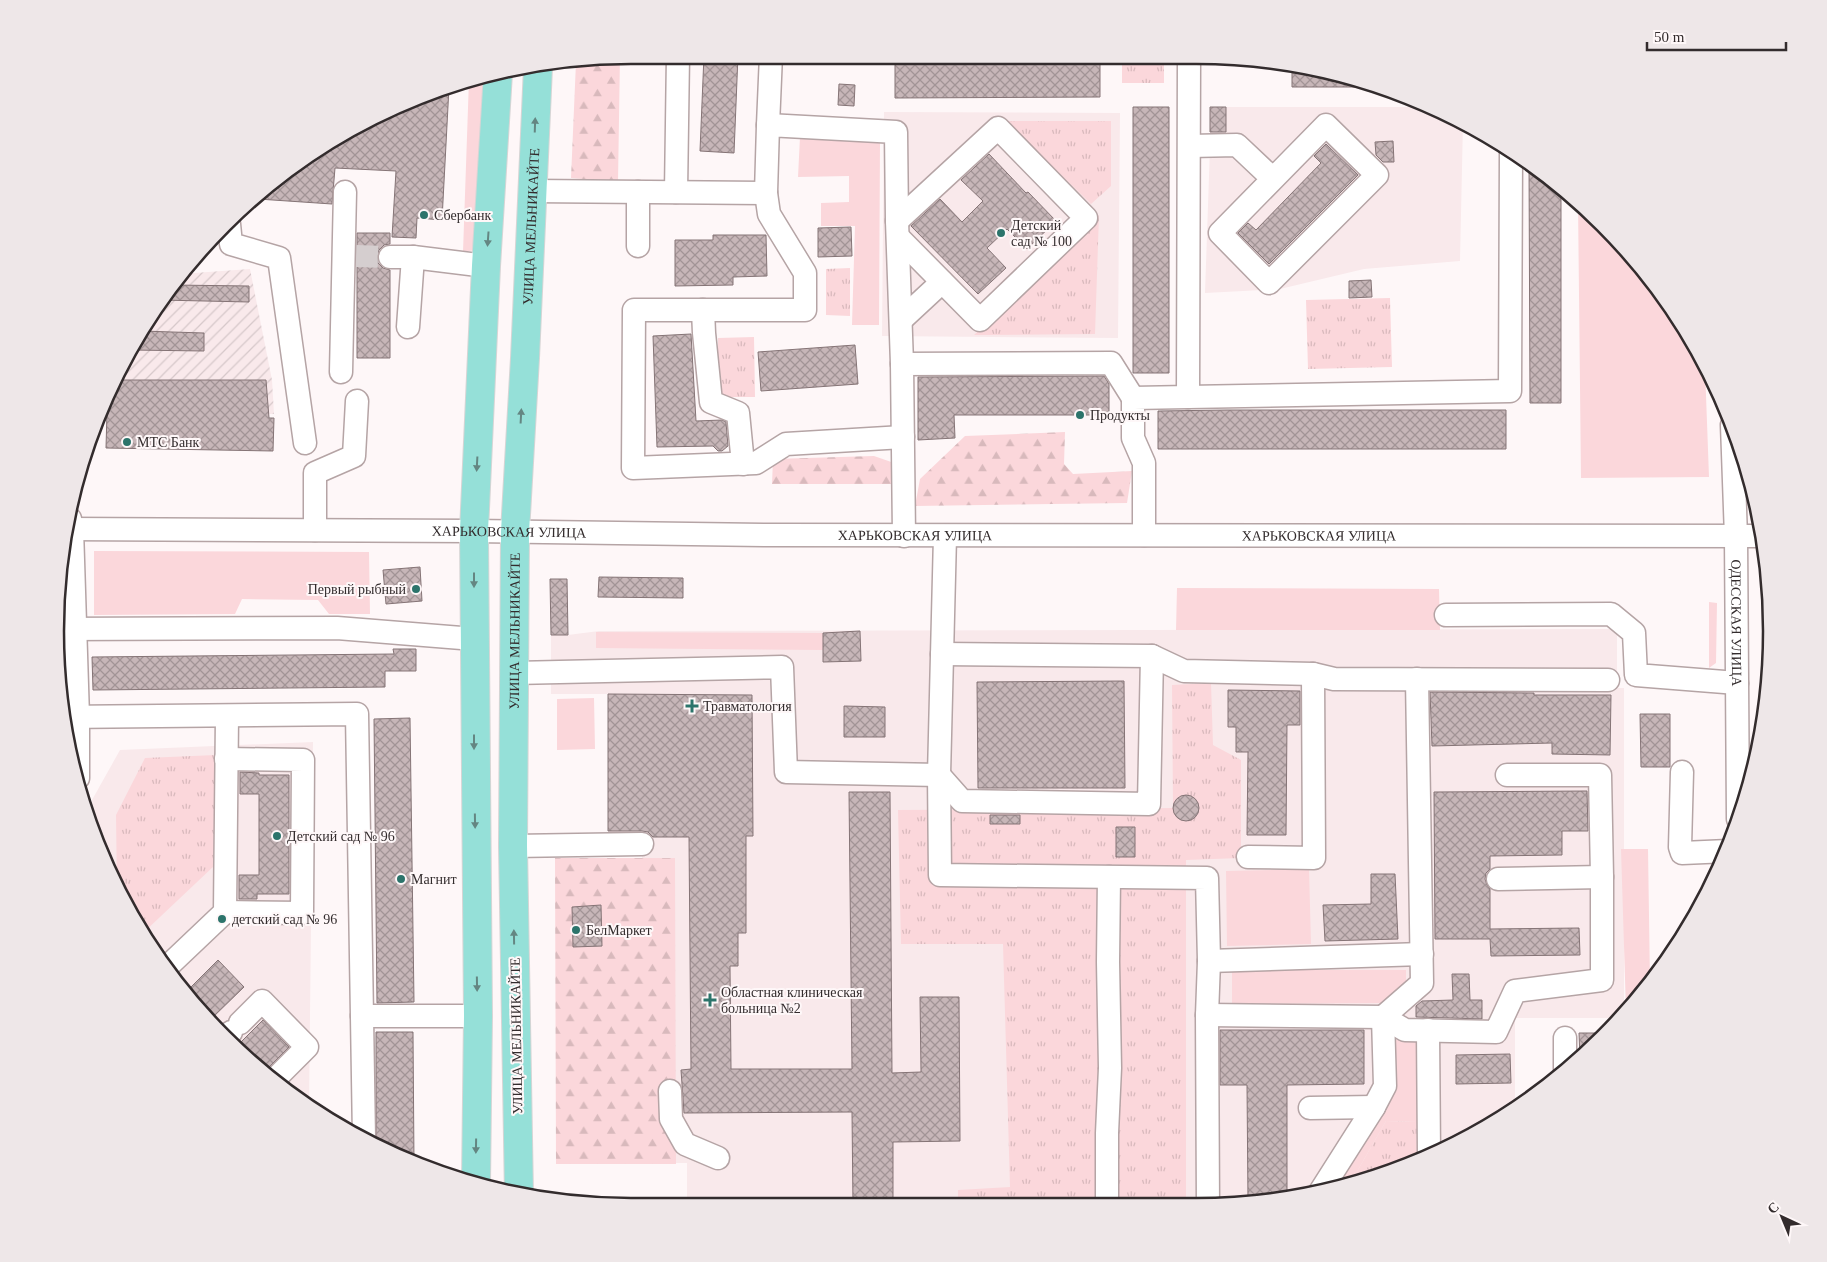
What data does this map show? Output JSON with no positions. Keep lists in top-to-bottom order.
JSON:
{
  "streets": {
    "main road": ["УЛИЦА МЕЛЬНИКАЙТЕ"],
    "street": ["ХАРЬКОВСКАЯ УЛИЦА", "ОДЕССКАЯ УЛИЦА"]
  },
  "crossings": [
    ["УЛИЦА МЕЛЬНИКАЙТЕ", "ХАРЬКОВСКАЯ УЛИЦА"],
    ["ХАРЬКОВСКАЯ УЛИЦА", "ОДЕССКАЯ УЛИЦА"]
  ],
  "places": {
    "other": [
      "Сбербанк",
      "Детский сад № 100",
      "Продукты",
      "МТС Банк",
      "Первый рыбный",
      "Детский сад № 96",
      "Магнит",
      "детский сад № 96",
      "БелМаркет"
    ],
    "health": ["Травматология", "Областная клиническая больница №2"]
  },
  "scale_bar": "50 m",
  "north": "top left"
}
